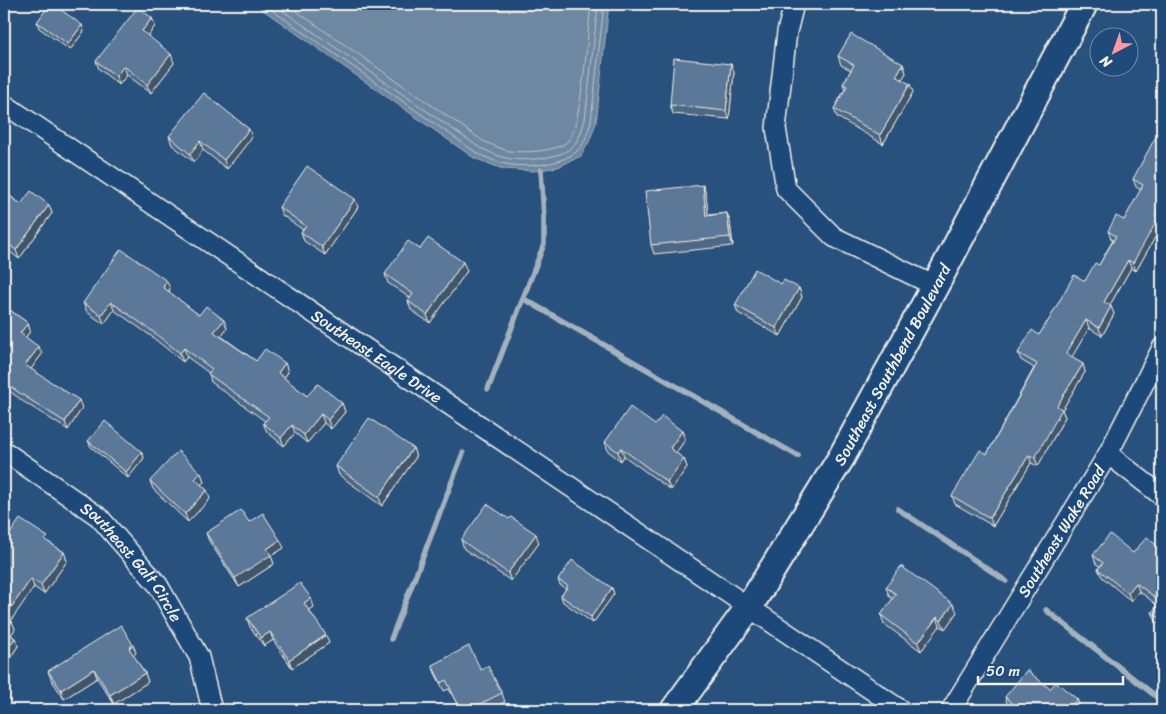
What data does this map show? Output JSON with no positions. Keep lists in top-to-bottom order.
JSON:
{
  "streets": {
    "street": [
      "Southeast Eagle Drive",
      "Southeast Southbend Boulevard",
      "Southeast Wake Road",
      "Southeast Galt Circle"
    ]
  },
  "crossings": [
    ["Southeast Eagle Drive", "Southeast Southbend Boulevard"]
  ],
  "scale_bar": "50 m",
  "north": "bottom left"
}
